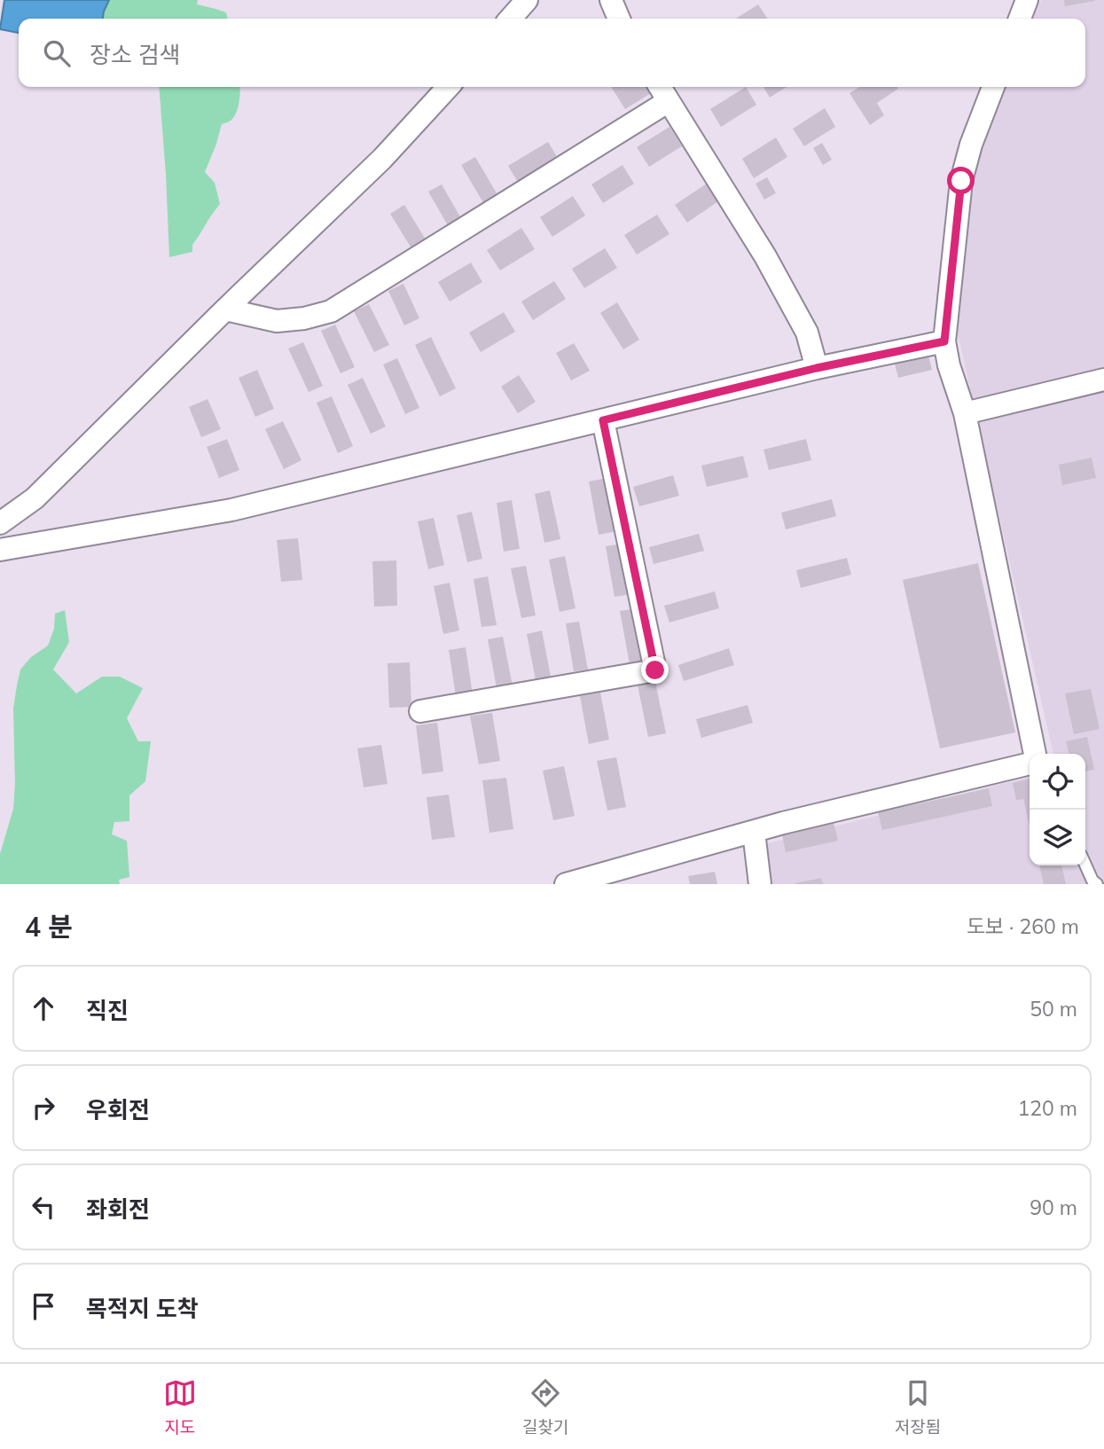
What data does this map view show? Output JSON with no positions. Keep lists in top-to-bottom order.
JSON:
{
  "page": {
    "search": "장소 검색",
    "heading": ["4 분", "도보 · 260 m"],
    "list": [
      ["직진", "50 m"],
      ["우회전", "120 m"],
      ["좌회전", "90 m"],
      "목적지 도착"
    ],
    "nav": ["지도", "길찾기", "저장됨"]
  }
}
